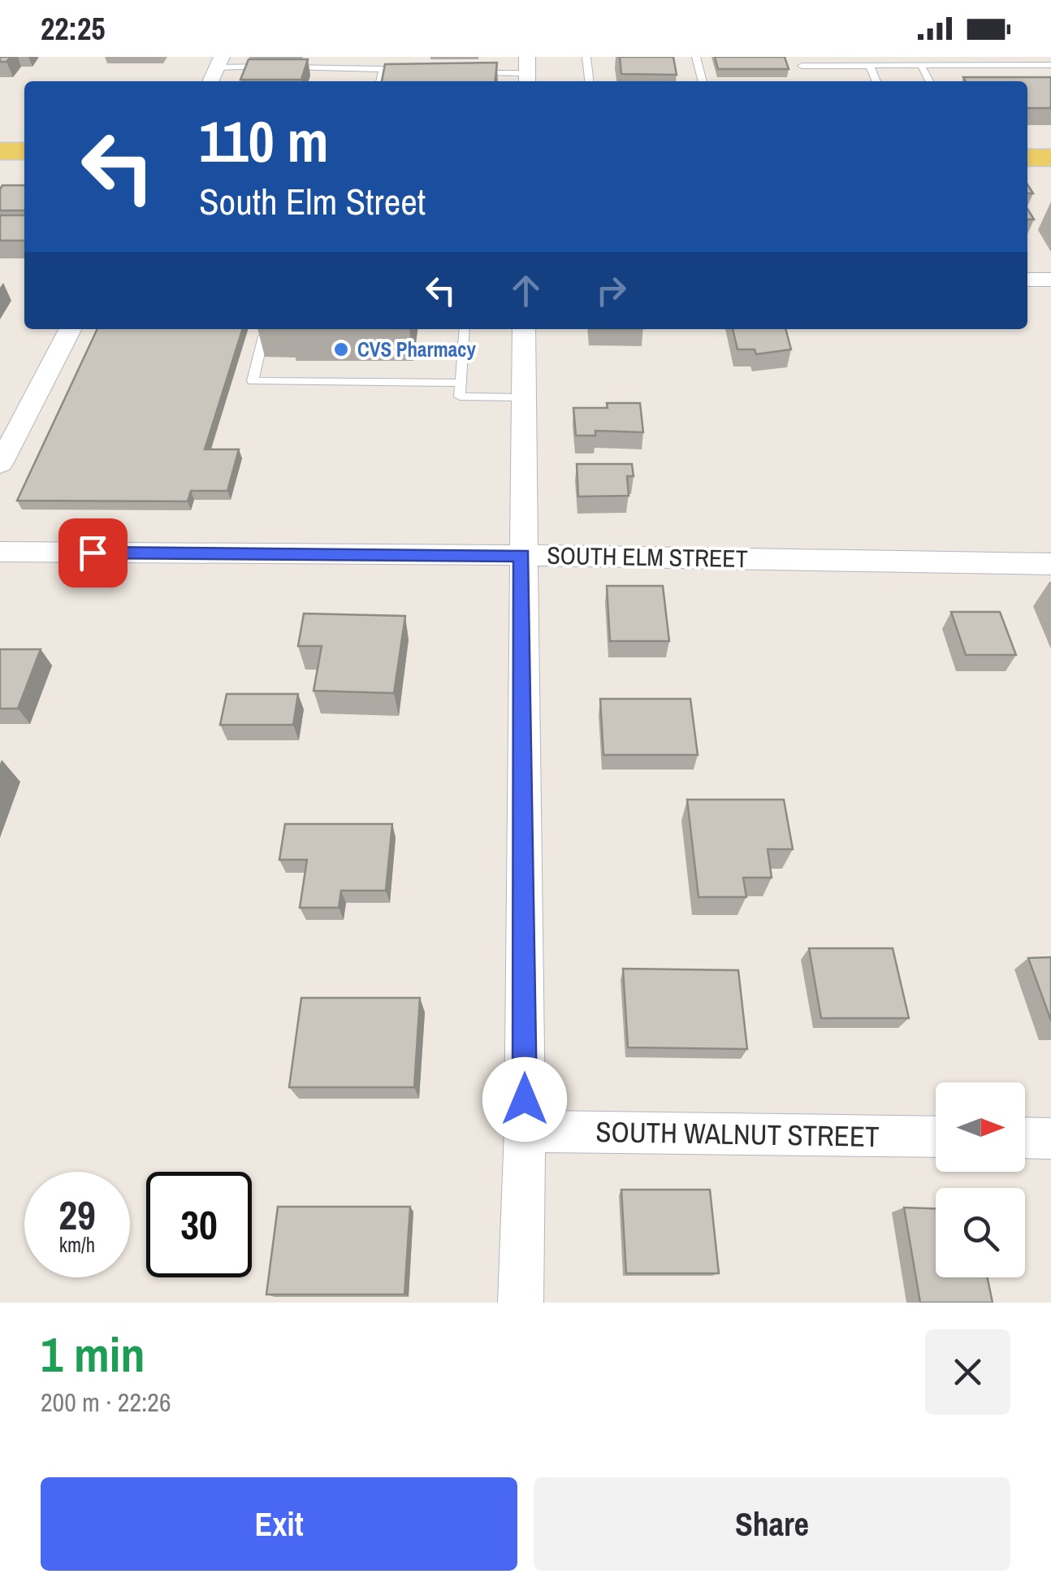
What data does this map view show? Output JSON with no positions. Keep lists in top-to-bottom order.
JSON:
{
  "streets": {
    "street": ["SOUTH ELM STREET", "SOUTH WALNUT STREET"]
  },
  "places": ["CVS Pharmacy"],
  "north": "right",
  "page": {
    "status": "22:25",
    "turn": ["110 m", "South Elm Street"],
    "speed": "29 km/h",
    "limit": "30",
    "heading": ["1 min", "200 m · 22:26"],
    "buttons": ["Exit", "Share"]
  }
}
